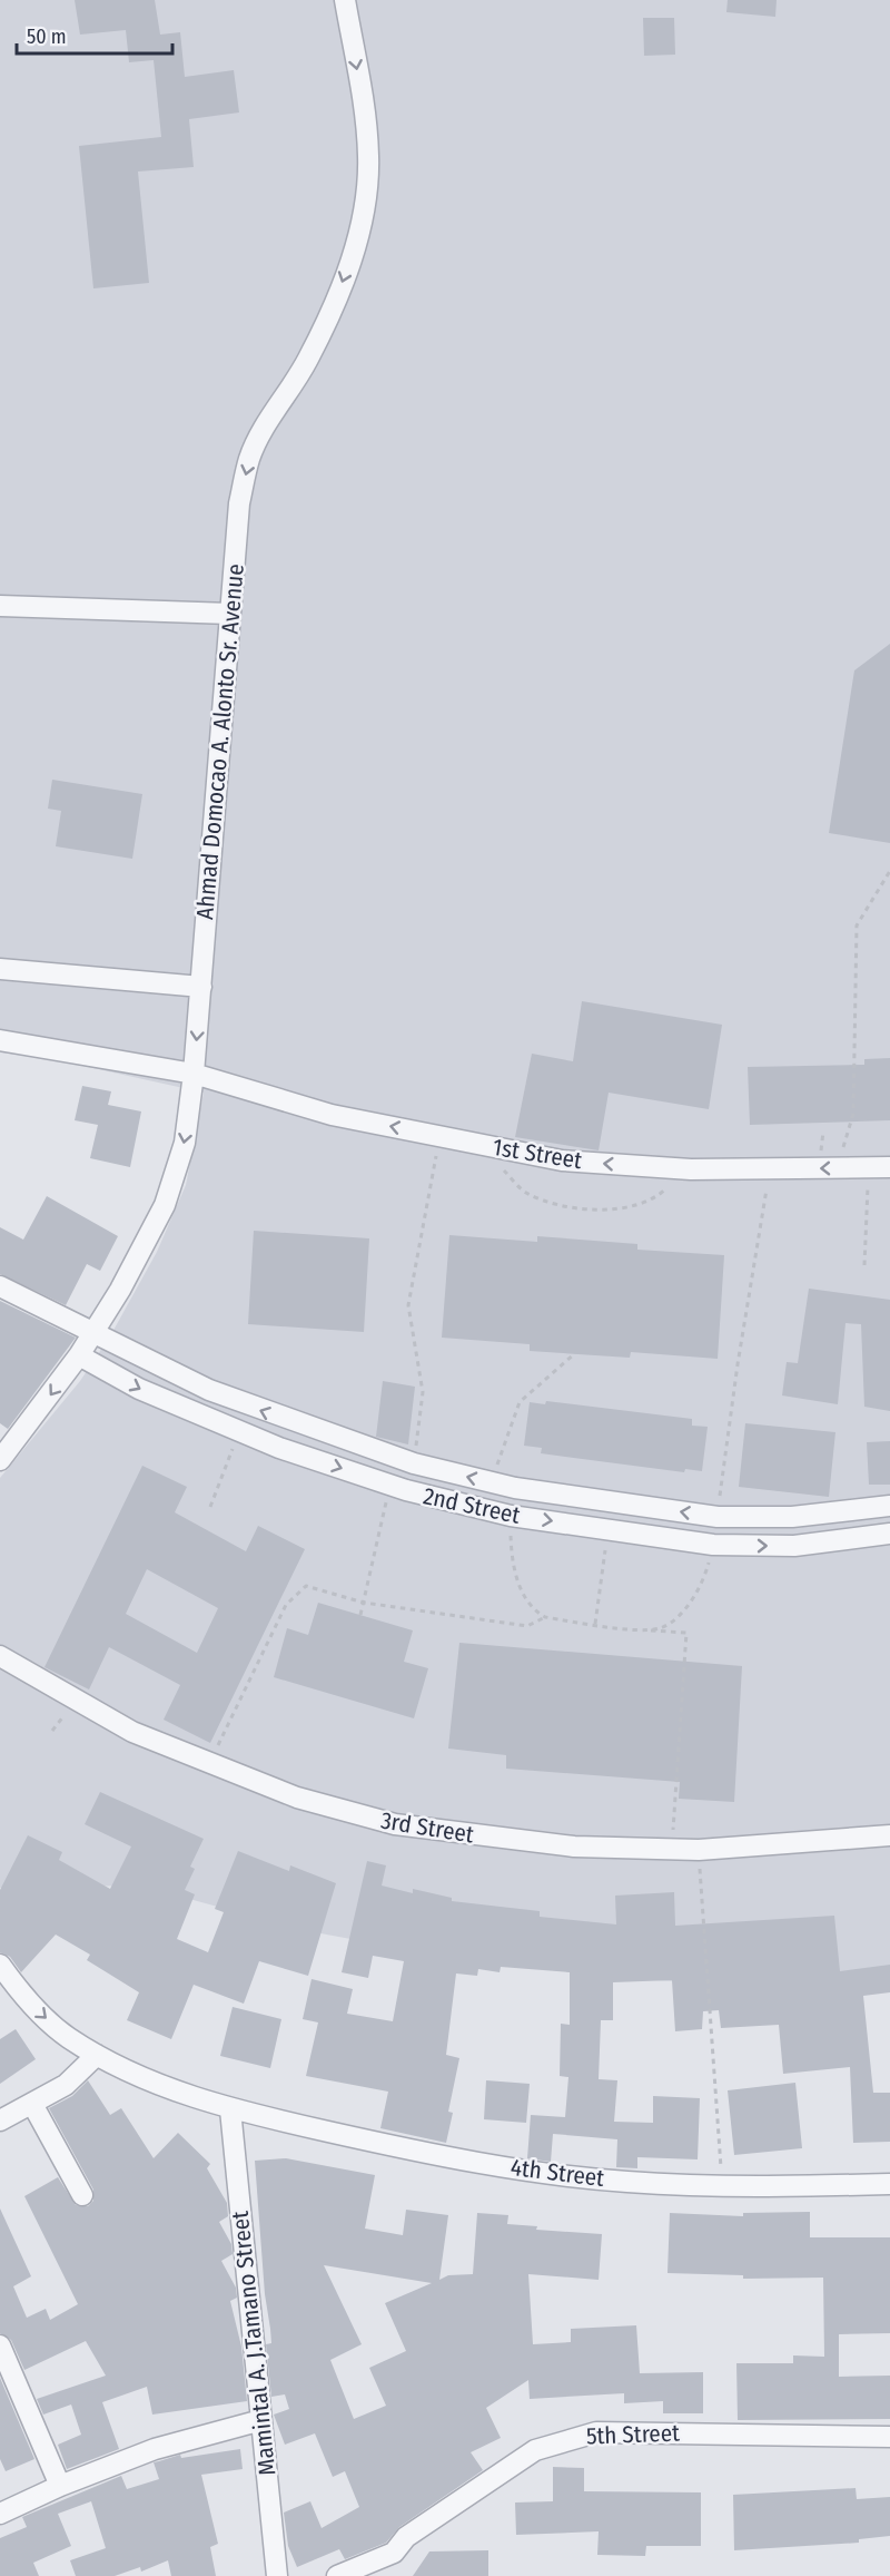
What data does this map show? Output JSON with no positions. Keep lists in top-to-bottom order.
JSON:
{
  "streets": {
    "street": [
      "Ahmad Domocao A. Alonto Sr. Avenue",
      "1st Street",
      "2nd Street",
      "3rd Street",
      "4th Street",
      "Mamintal A. J.Tamano Street",
      "5th Street"
    ]
  },
  "crossings": [
    ["Ahmad Domocao A. Alonto Sr. Avenue", "1st Street"],
    ["Ahmad Domocao A. Alonto Sr. Avenue", "2nd Street"],
    ["4th Street", "Mamintal A. J.Tamano Street"]
  ],
  "one_way": ["Ahmad Domocao A. Alonto Sr. Avenue", "1st Street"],
  "scale_bar": "50 m"
}
